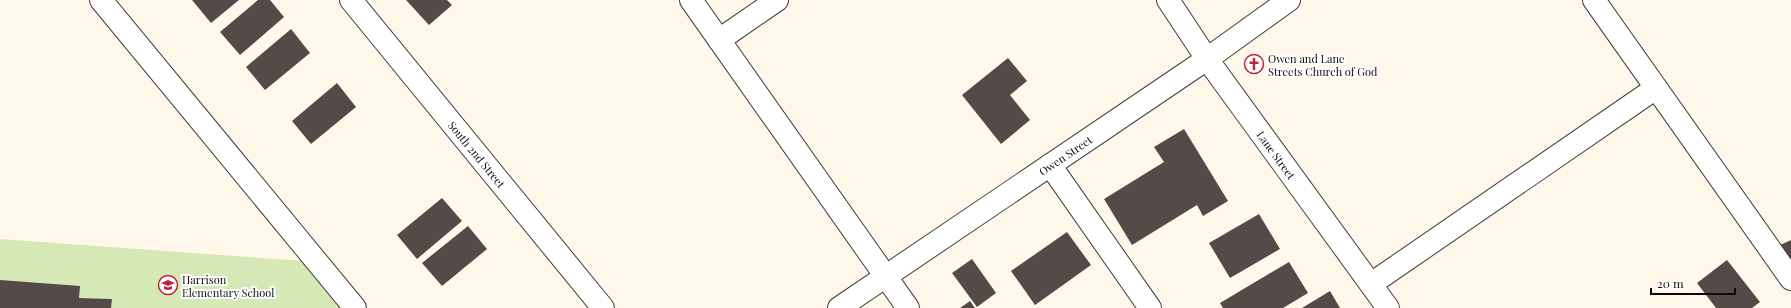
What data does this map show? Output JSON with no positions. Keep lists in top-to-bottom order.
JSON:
{
  "streets": {
    "street": ["South 2nd Street", "Owen Street", "Lane Street"]
  },
  "crossings": [
    ["Owen Street", "Lane Street"]
  ],
  "places": {
    "church": ["Owen and Lane Streets Church of God"],
    "school or university": ["Harrison Elementary School"]
  },
  "scale_bar": "20 m"
}
